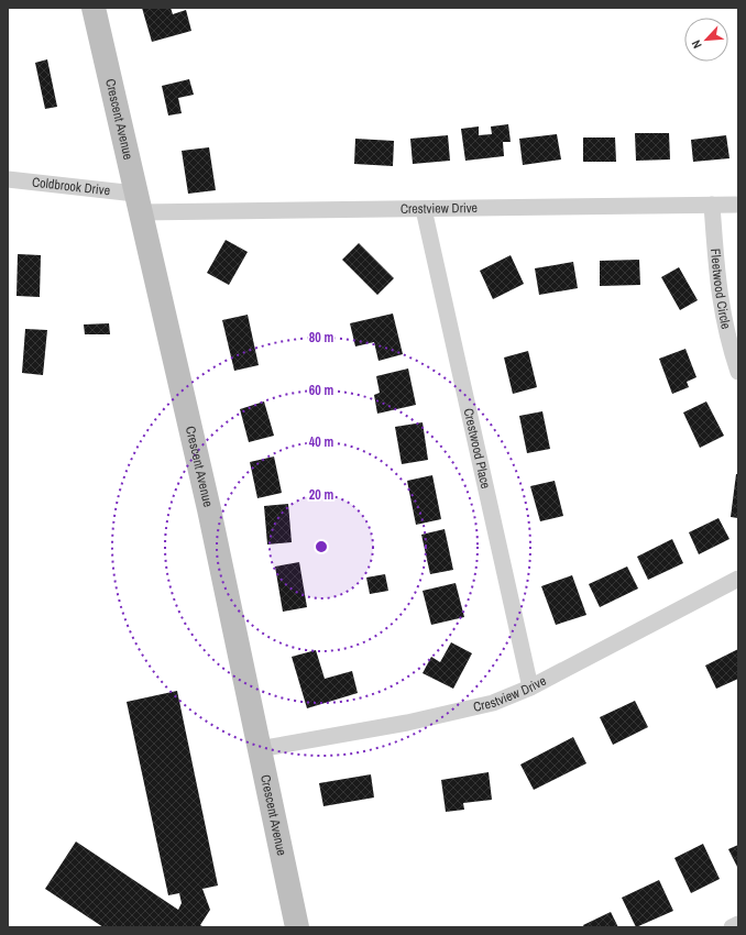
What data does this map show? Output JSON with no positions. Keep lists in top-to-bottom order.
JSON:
{
  "streets": {
    "street": [
      "Crescent Avenue",
      "Coldbrook Drive",
      "Crestview Drive",
      "Fleetwood Circle",
      "Crestwood Place"
    ]
  },
  "crossings": [
    ["Crescent Avenue", "Coldbrook Drive"],
    ["Crescent Avenue", "Crestview Drive"],
    ["Coldbrook Drive", "Crestview Drive"],
    ["Crestview Drive", "Fleetwood Circle"],
    ["Crestview Drive", "Crestwood Place"]
  ],
  "north": "bottom left",
  "rings": [
    "80 m",
    "60 m",
    "40 m",
    "20 m"
  ]
}
